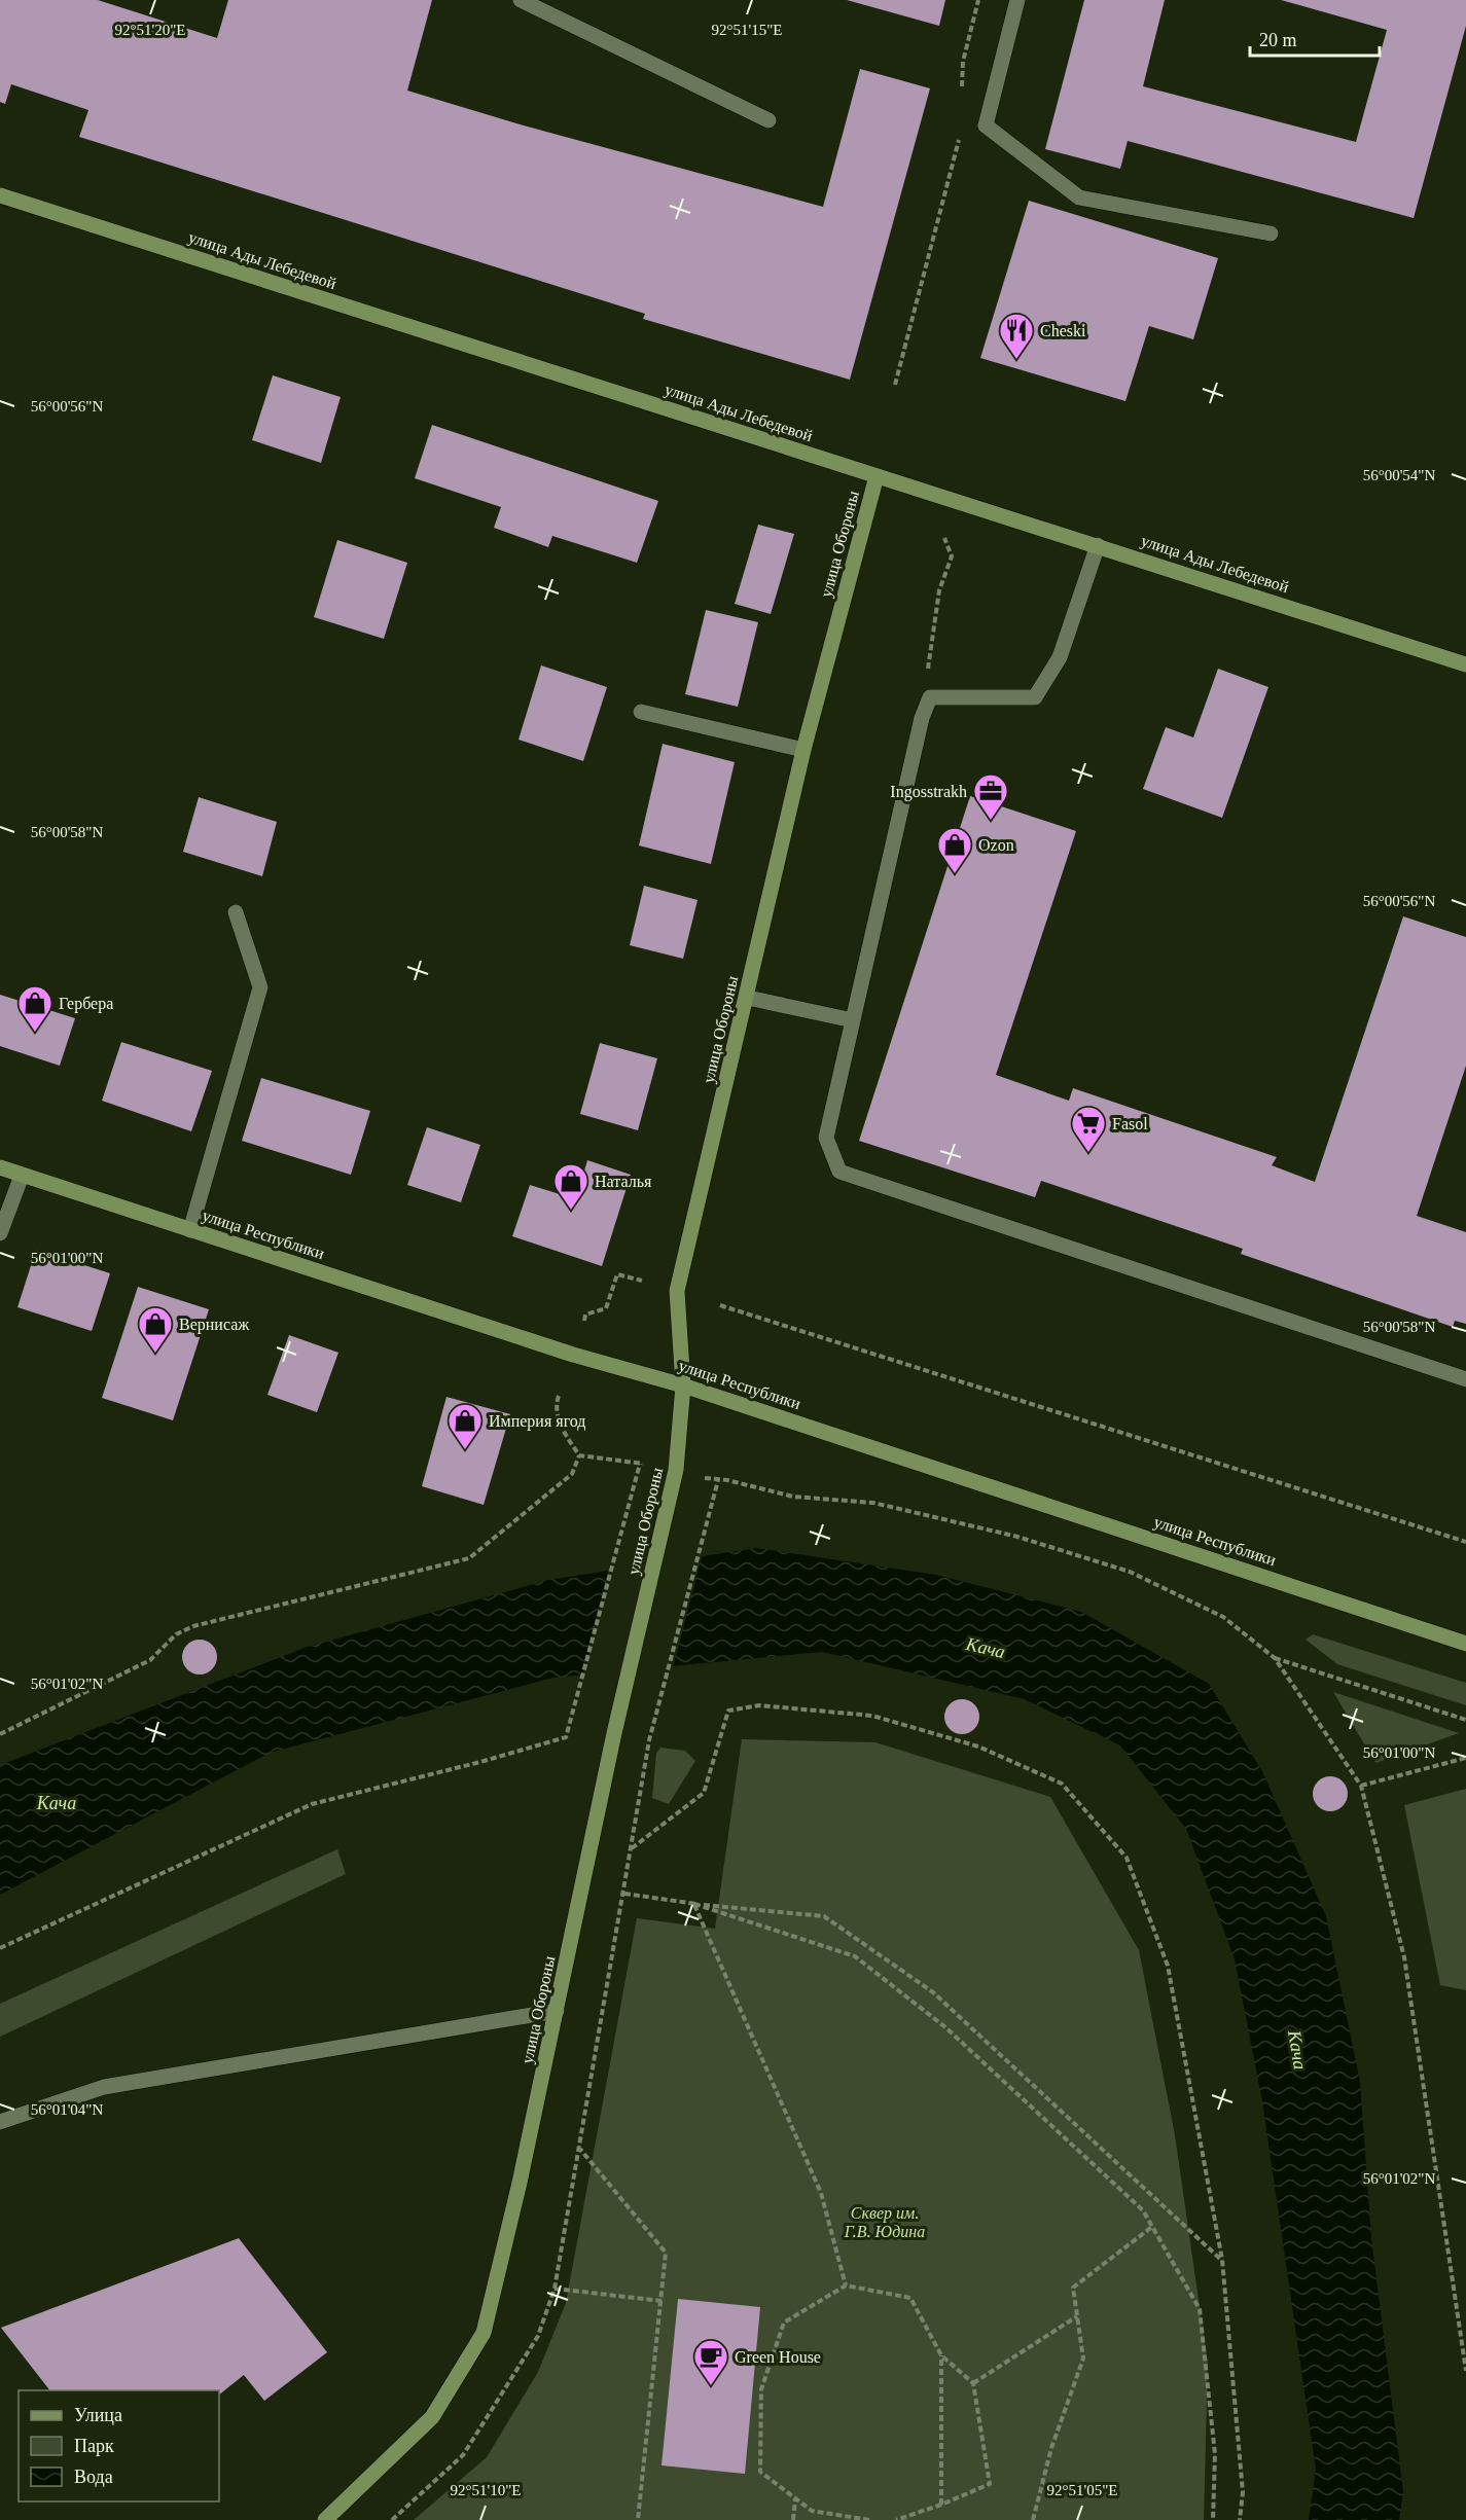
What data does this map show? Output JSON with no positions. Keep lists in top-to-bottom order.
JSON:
{
  "streets": {
    "main road": ["улица Ады Лебедевой", "улица Обороны", "улица Республики"]
  },
  "crossings": [
    ["улица Ады Лебедевой", "улица Обороны"],
    ["улица Обороны", "улица Республики"]
  ],
  "water": ["Кача"],
  "parks": ["Сквер им. Г.В. Юдина"],
  "places": {
    "restaurant": ["Cheski"],
    "office": ["Ingosstrakh"],
    "shop": [
      "Ozon",
      "Гербера",
      "Наталья",
      "Вернисаж",
      "Империя ягод"
    ],
    "supermarket": ["Fasol"],
    "cafe": ["Green House"]
  },
  "legend": ["Улица", "Парк", "Вода"],
  "scale_bar": "20 m",
  "coordinates": [
    "92°51'15\"E",
    "92°51'20\"E",
    "56°00'56\"N",
    "56°00'54\"N",
    "56°00'58\"N",
    "56°01'00\"N",
    "56°01'02\"N",
    "56°01'04\"N",
    "92°51'10\"E",
    "92°51'05\"E"
  ]
}
